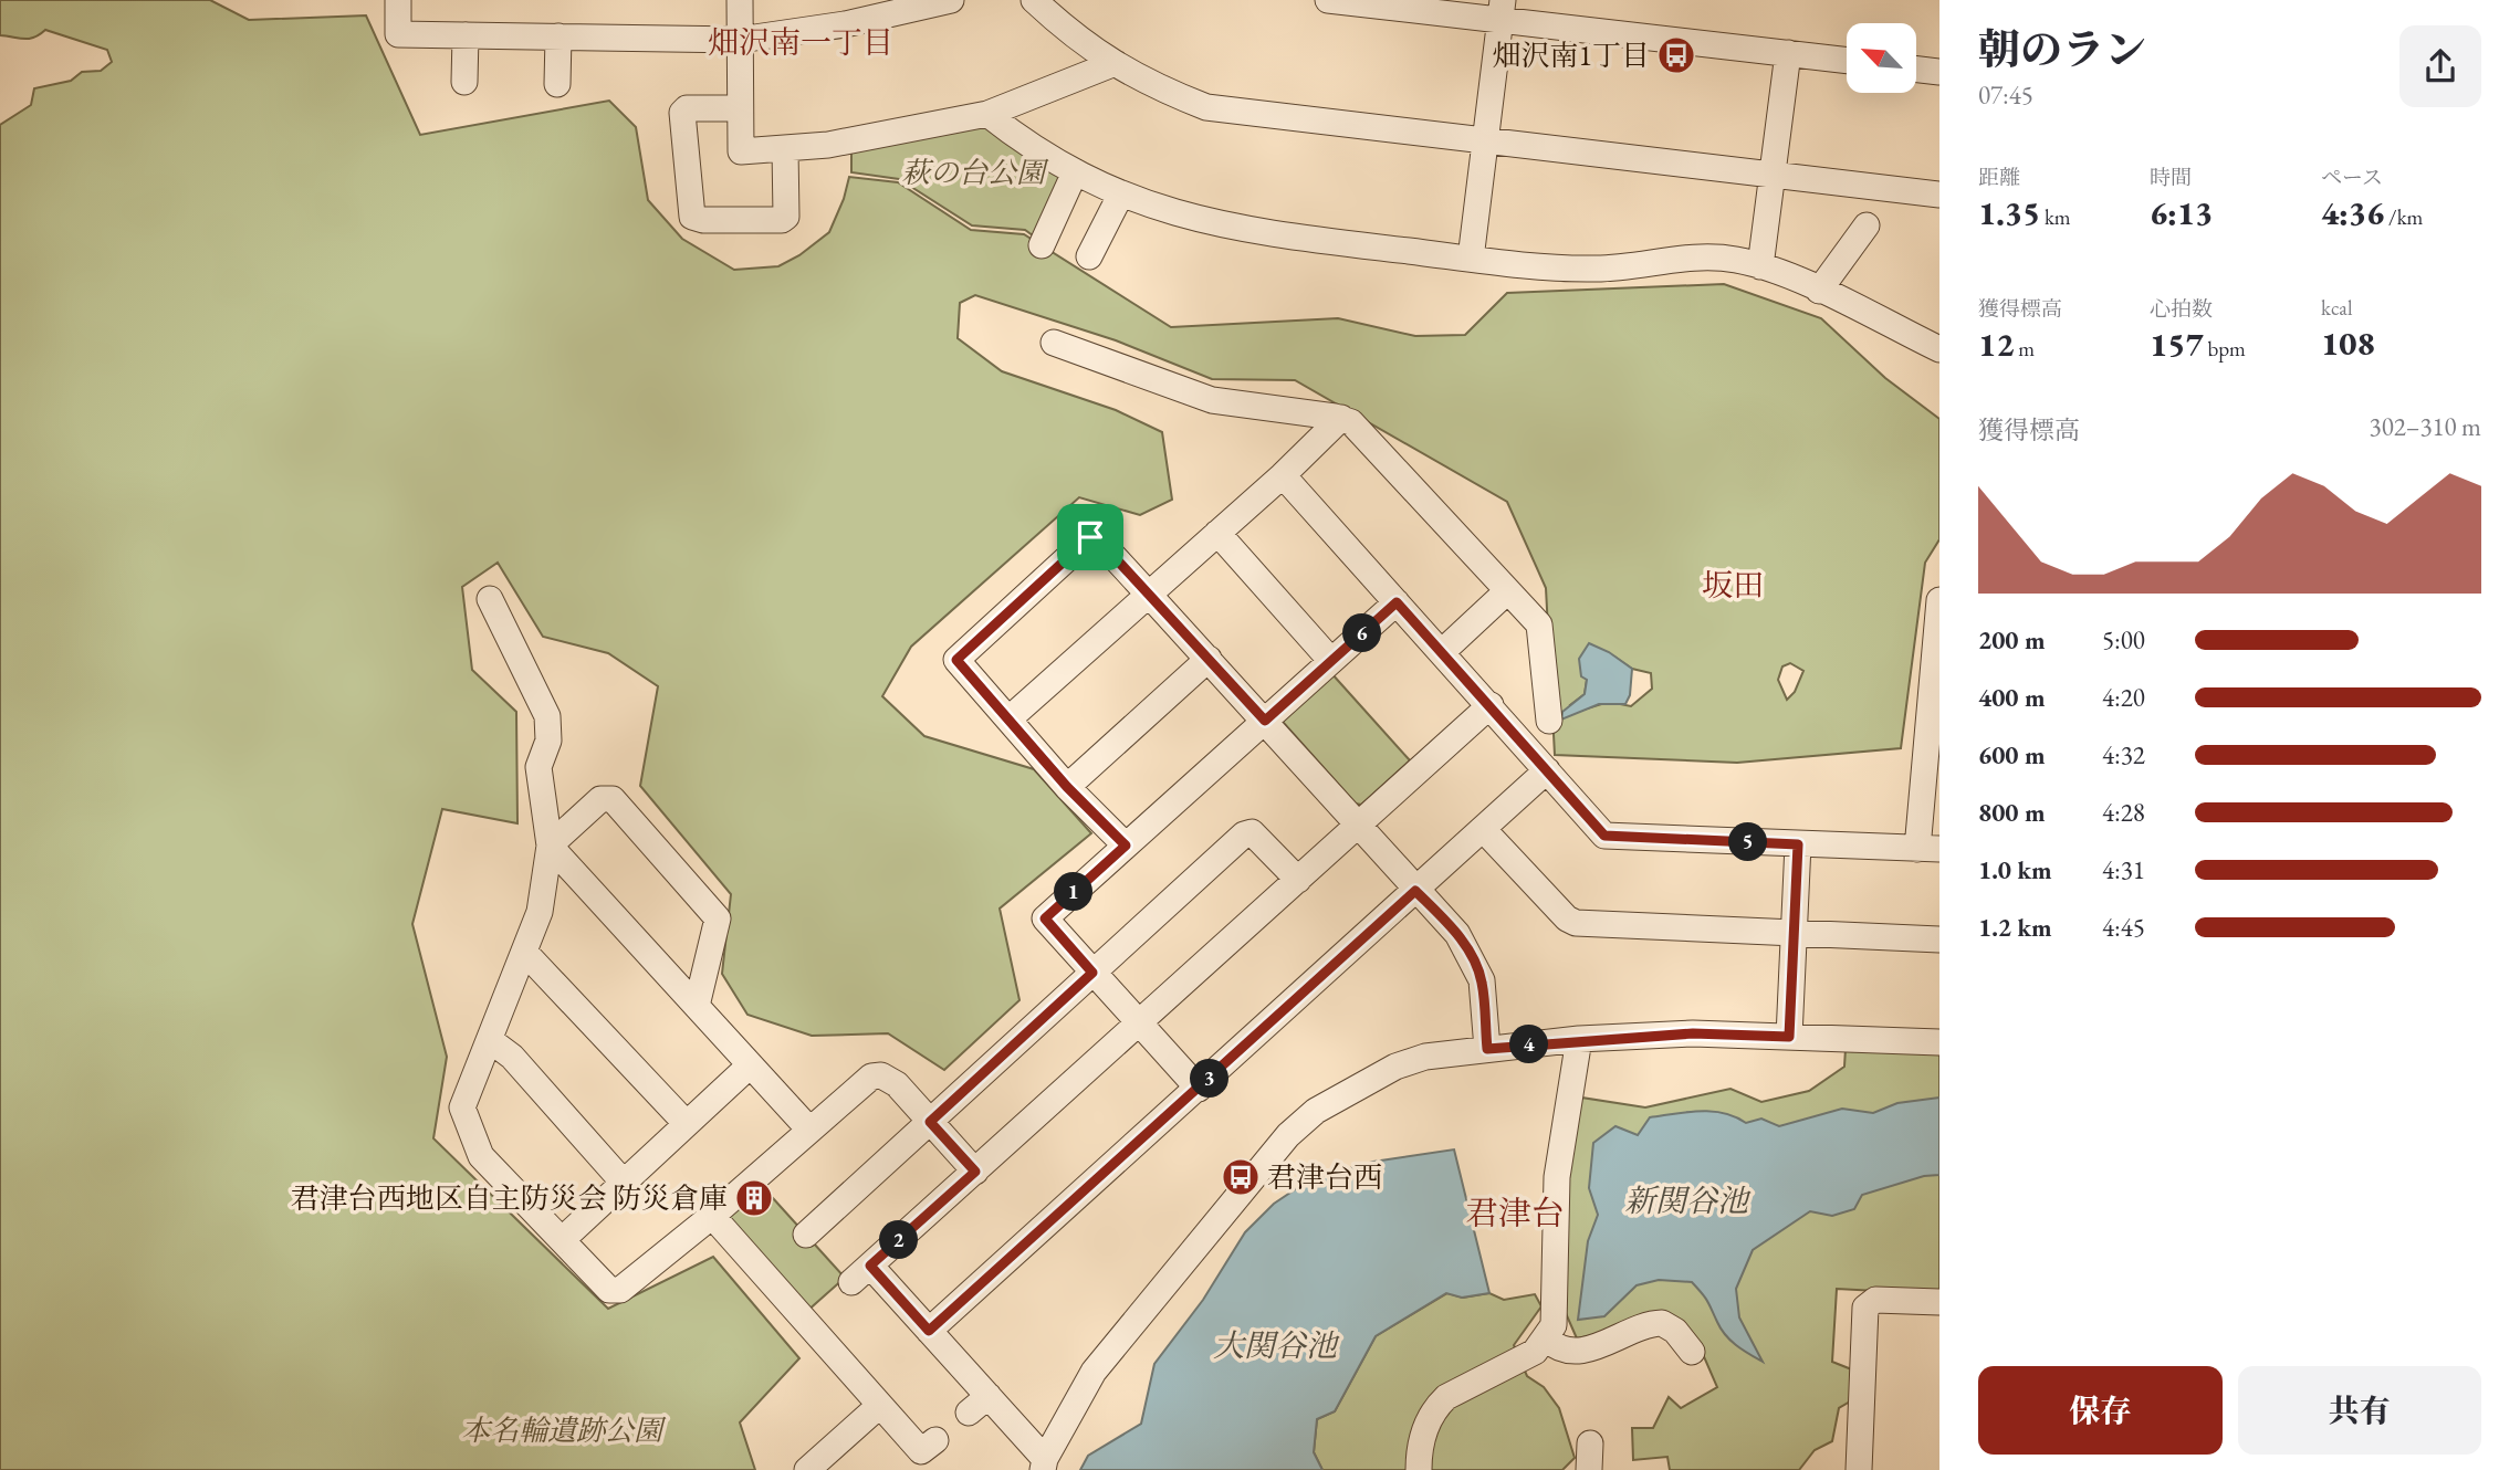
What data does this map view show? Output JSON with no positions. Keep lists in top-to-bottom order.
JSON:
{
  "districts": ["畑沢南一丁目", "坂田", "君津台"],
  "water": ["新関谷池", "大関谷池"],
  "parks": ["萩の台公園", "本名輪遺跡公園"],
  "places": {
    "bus stop": ["畑沢南1丁目", "君津台西"],
    "building": ["君津台西地区自主防災会 防災倉庫"]
  },
  "north": "top left",
  "page": {
    "heading": ["朝のラン", "07:45"],
    "stats": [
      ["距離", "1.35 km"],
      ["時間", "6:13"],
      ["ペース", "4:36 /km"],
      ["獲得標高", "12 m"],
      ["心拍数", "157 bpm"],
      ["kcal", "108"]
    ],
    "chart": ["獲得標高", "302–310 m"],
    "list": [
      {
        "name": "200 m",
        "note": "5:00"
      },
      {
        "name": "400 m",
        "note": "4:20"
      },
      {
        "name": "600 m",
        "note": "4:32"
      },
      {
        "name": "800 m",
        "note": "4:28"
      },
      {
        "name": "1.0 km",
        "note": "4:31"
      },
      {
        "name": "1.2 km",
        "note": "4:45"
      }
    ],
    "pins": [
      "6",
      "5",
      "1",
      "4",
      "3",
      "2"
    ],
    "buttons": ["保存", "共有"]
  }
}
